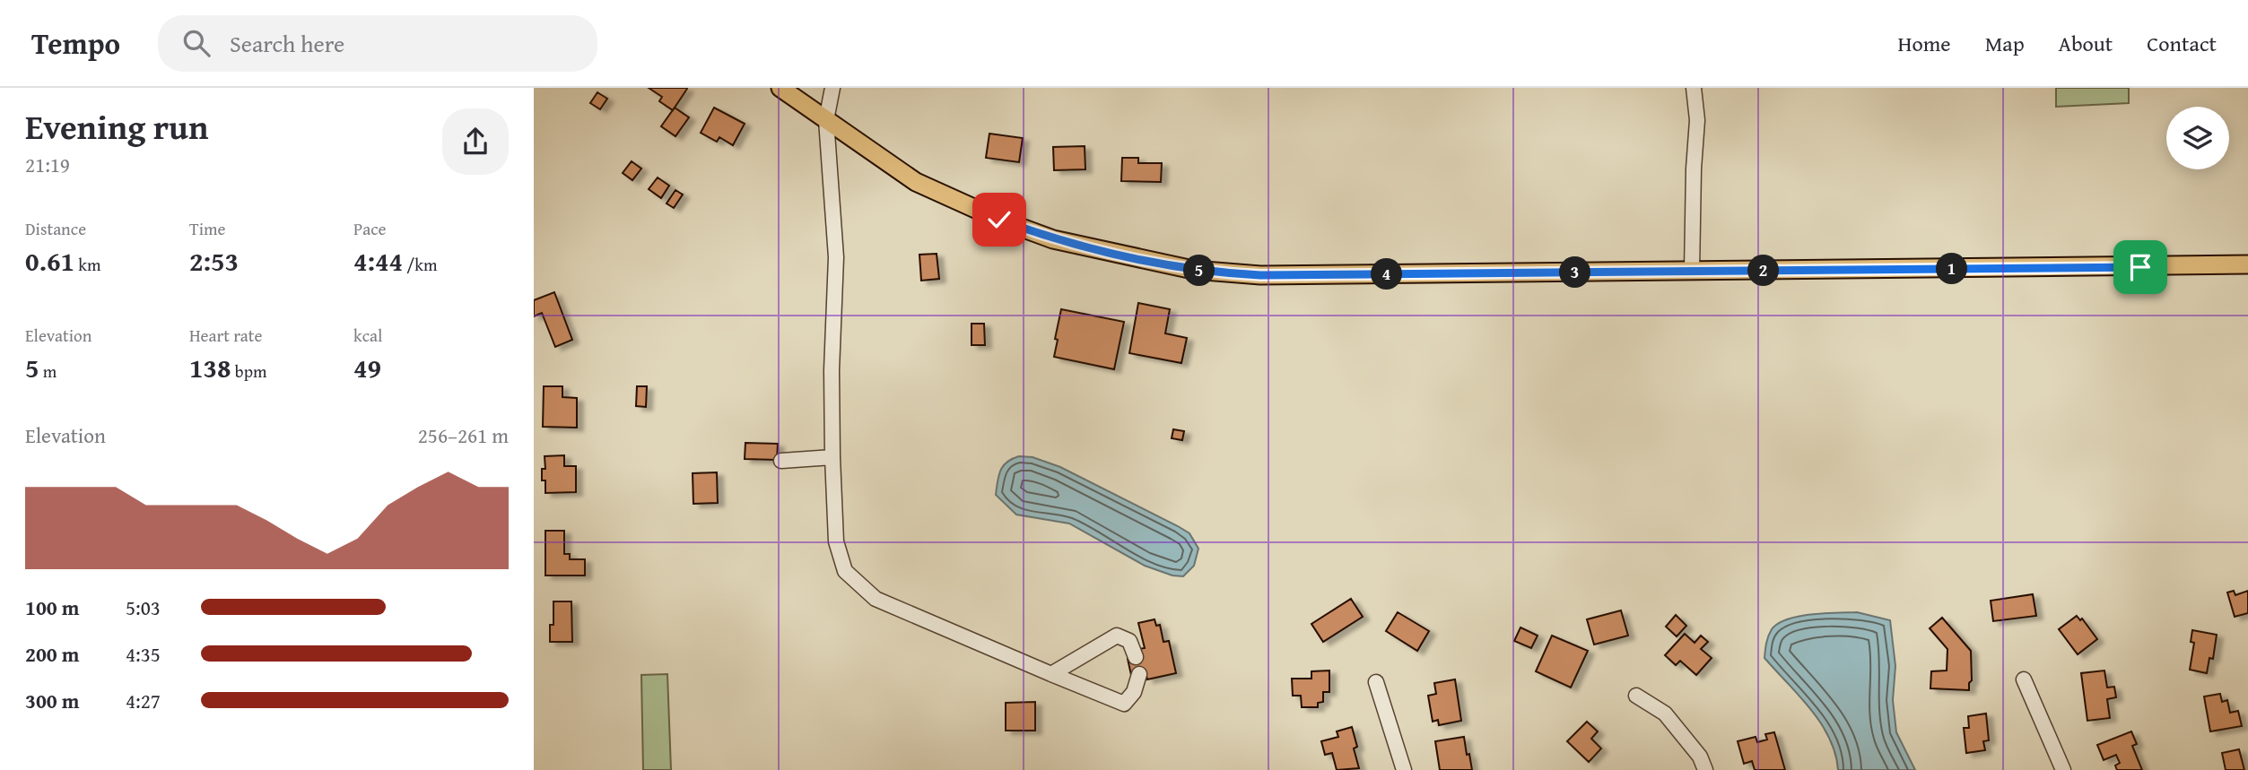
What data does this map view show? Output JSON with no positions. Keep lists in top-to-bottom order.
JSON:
{
  "page": {
    "header": "Tempo",
    "search": "Search here",
    "nav": [
      "Home",
      "Map",
      "About",
      "Contact"
    ],
    "heading": ["Evening run", "21:19"],
    "stats": [
      ["Distance", "0.61 km"],
      ["Time", "2:53"],
      ["Pace", "4:44 /km"],
      ["Elevation", "5 m"],
      ["Heart rate", "138 bpm"],
      ["kcal", "49"]
    ],
    "pins": [
      "1",
      "2",
      "5",
      "3",
      "4"
    ],
    "chart": ["Elevation", "256–261 m"],
    "list": [
      {
        "name": "100 m",
        "note": "5:03"
      },
      {
        "name": "200 m",
        "note": "4:35"
      },
      {
        "name": "300 m",
        "note": "4:27"
      }
    ]
  }
}
